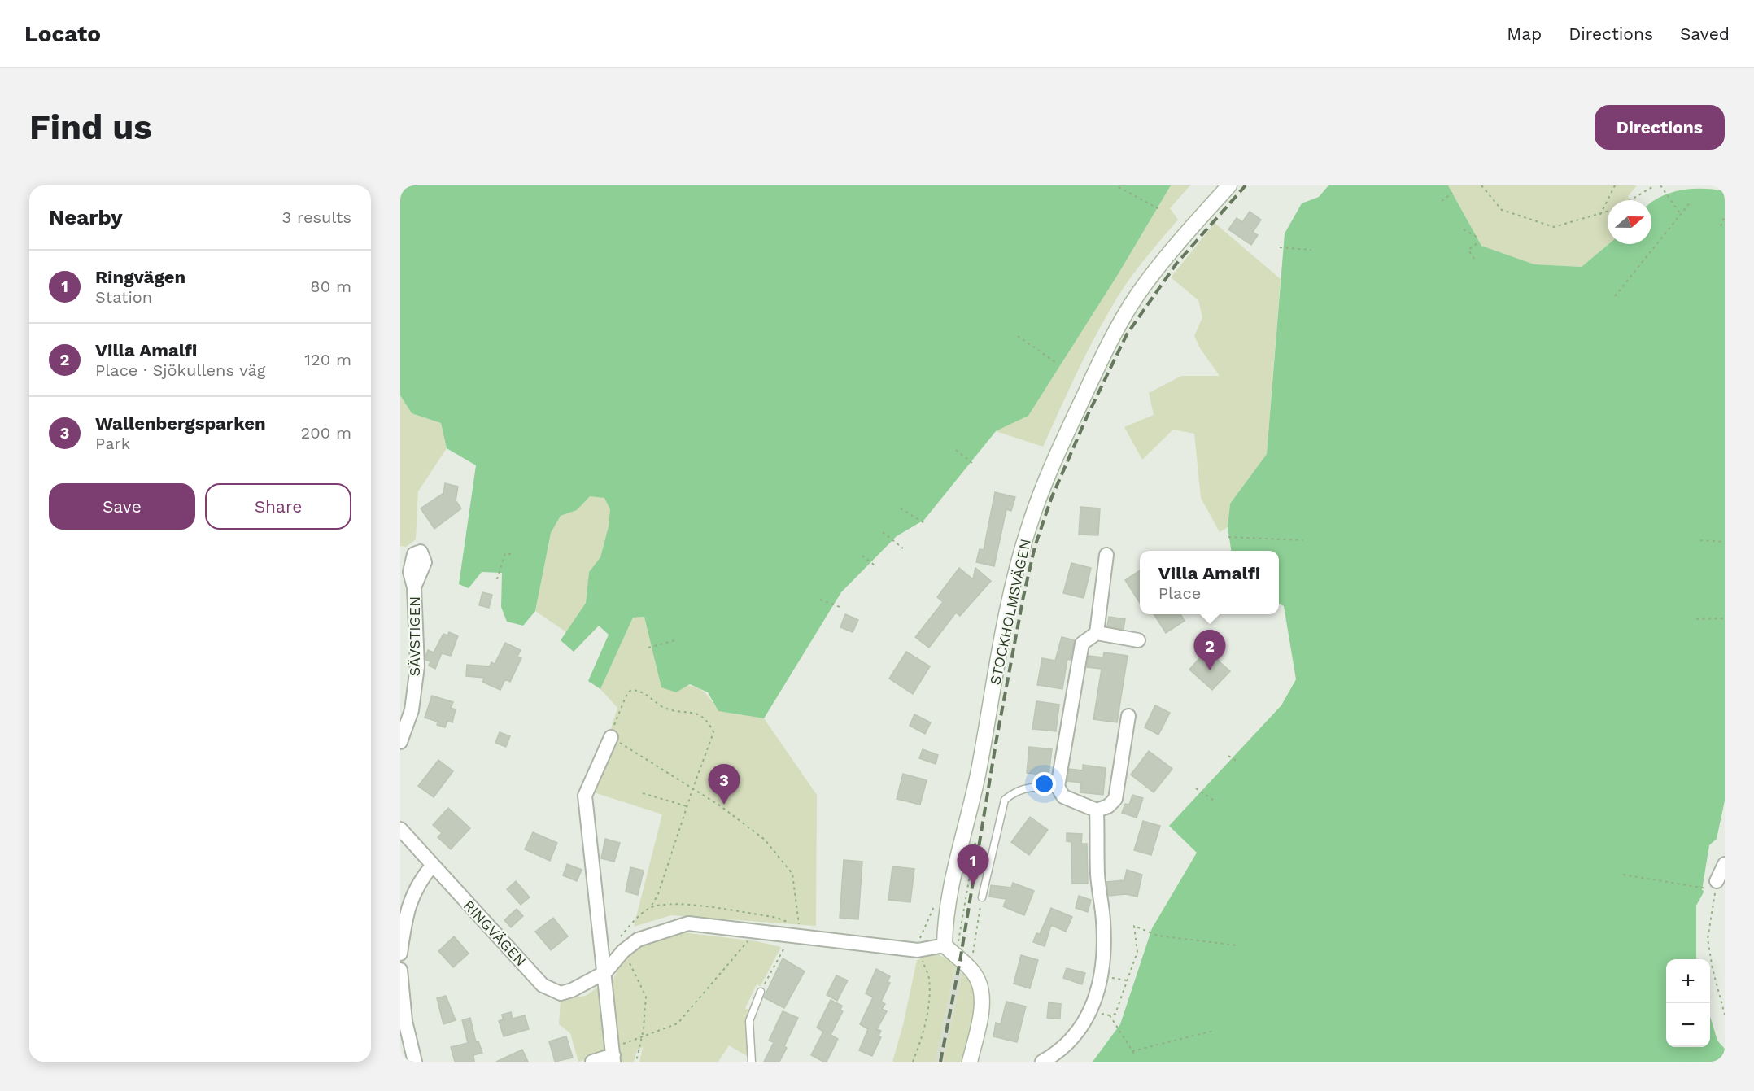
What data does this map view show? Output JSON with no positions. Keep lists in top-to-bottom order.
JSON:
{
  "streets": {
    "main road": ["STOCKHOLMSVÄGEN"],
    "street": ["SÄVSTIGEN", "RINGVÄGEN"]
  },
  "crossings": [
    ["STOCKHOLMSVÄGEN", "RINGVÄGEN"]
  ],
  "north": "right",
  "page": {
    "header": "Locato",
    "nav": ["Map", "Directions", "Saved"],
    "buttons": [
      "Directions",
      ["Save", "Share"]
    ],
    "title": "Find us",
    "heading": ["Nearby", "3 results"],
    "list": [
      {
        "mark": "1",
        "name": "Ringvägen",
        "note": "Station",
        "value": "80 m"
      },
      {
        "mark": "2",
        "name": "Villa Amalfi",
        "note": "Place · Sjökullens väg",
        "value": "120 m"
      },
      {
        "mark": "3",
        "name": "Wallenbergsparken",
        "note": "Park",
        "value": "200 m"
      }
    ],
    "popup": ["Villa Amalfi", "Place"],
    "pins": ["2", "3", "1"],
    "map_buttons": ["+", "−"]
  }
}
